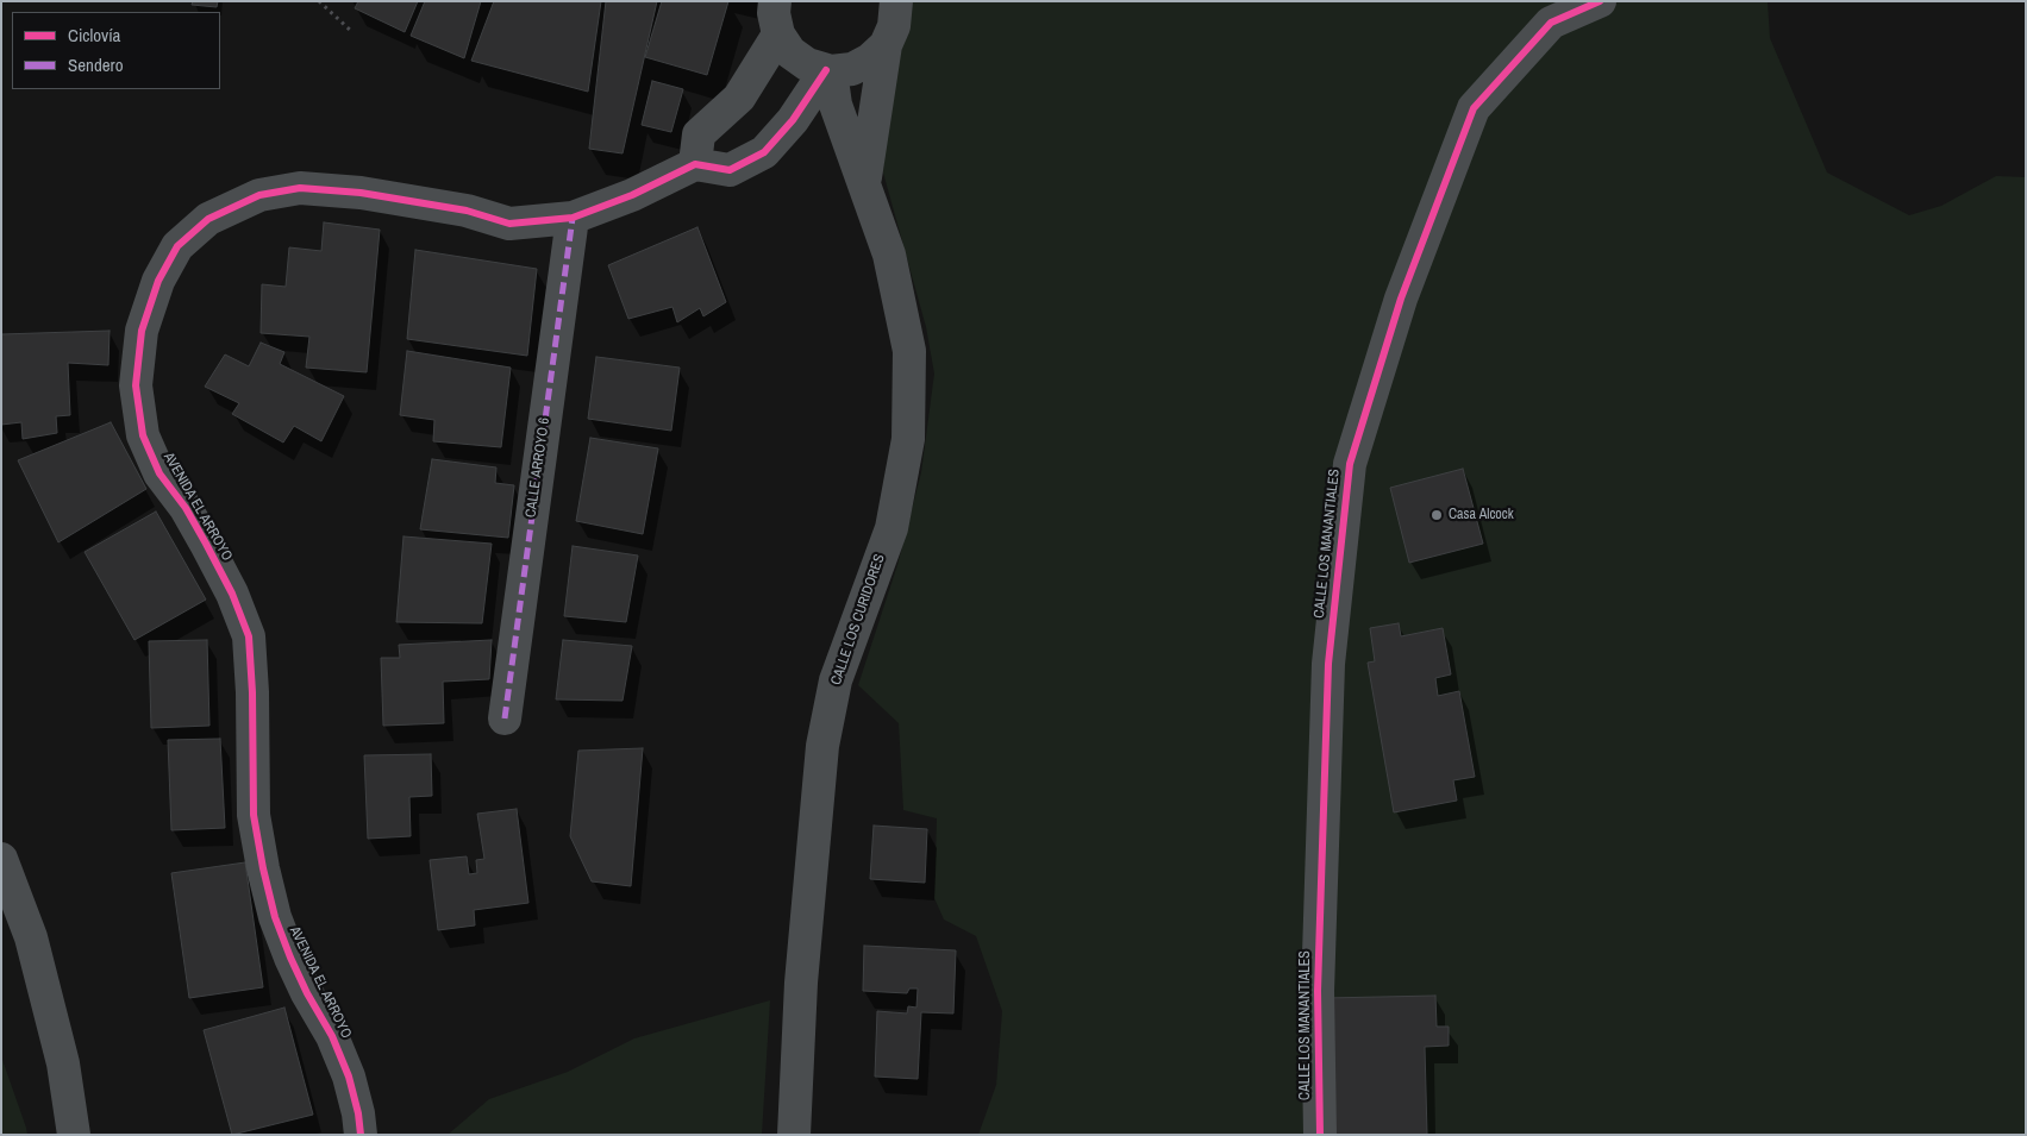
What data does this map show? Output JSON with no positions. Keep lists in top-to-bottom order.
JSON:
{
  "streets": {
    "street": [
      "CALLE ARROYO 6",
      "AVENIDA EL ARROYO",
      "CALLE LOS MANANTIALES",
      "CALLE LOS CURIDORES"
    ]
  },
  "crossings": [
    ["CALLE ARROYO 6", "AVENIDA EL ARROYO"]
  ],
  "places": ["Casa Alcock"],
  "legend": ["Ciclovía", "Sendero"]
}
